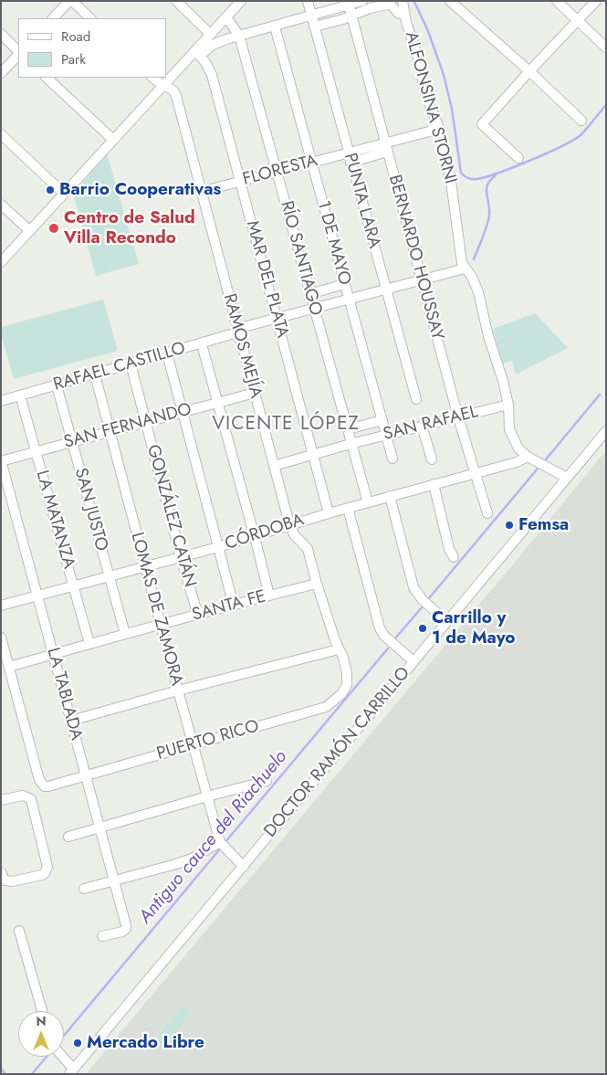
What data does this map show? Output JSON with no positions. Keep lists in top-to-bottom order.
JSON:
{
  "streets": {
    "street": [
      "ALFONSINA STORNI",
      "FLORESTA",
      "PUNTA LARA",
      "1 DE MAYO",
      "BERNARDO HOUSSAY",
      "RÍO SANTIAGO",
      "MAR DEL PLATA",
      "RAMOS MEJÍA",
      "RAFAEL CASTILLO",
      "SAN RAFAEL",
      "SAN FERNANDO",
      "SAN JUSTO",
      "GONZÁLEZ CATÁN",
      "LA MATANZA",
      "CÓRDOBA",
      "SANTA FE",
      "LOMAS DE ZAMORA",
      "LA TABLADA",
      "PUERTO RICO",
      "DOCTOR RAMÓN CARRILLO"
    ]
  },
  "crossings": [
    ["ALFONSINA STORNI", "RAFAEL CASTILLO"],
    ["ALFONSINA STORNI", "SAN RAFAEL"],
    ["ALFONSINA STORNI", "CÓRDOBA"],
    ["ALFONSINA STORNI", "DOCTOR RAMÓN CARRILLO"],
    ["FLORESTA", "PUNTA LARA"],
    ["FLORESTA", "1 DE MAYO"],
    ["FLORESTA", "BERNARDO HOUSSAY"],
    ["FLORESTA", "RÍO SANTIAGO"],
    ["FLORESTA", "MAR DEL PLATA"],
    ["FLORESTA", "RAMOS MEJÍA"],
    ["PUNTA LARA", "RAFAEL CASTILLO"],
    ["1 DE MAYO", "RAFAEL CASTILLO"],
    ["1 DE MAYO", "SAN RAFAEL"],
    ["BERNARDO HOUSSAY", "RAFAEL CASTILLO"],
    ["BERNARDO HOUSSAY", "SAN RAFAEL"],
    ["BERNARDO HOUSSAY", "CÓRDOBA"],
    ["RÍO SANTIAGO", "RAFAEL CASTILLO"],
    ["RÍO SANTIAGO", "SAN RAFAEL"],
    ["RÍO SANTIAGO", "CÓRDOBA"],
    ["MAR DEL PLATA", "RAFAEL CASTILLO"],
    ["MAR DEL PLATA", "SAN RAFAEL"],
    ["MAR DEL PLATA", "CÓRDOBA"],
    ["RAMOS MEJÍA", "RAFAEL CASTILLO"],
    ["RAMOS MEJÍA", "SAN RAFAEL"],
    ["RAMOS MEJÍA", "SAN FERNANDO"],
    ["RAMOS MEJÍA", "CÓRDOBA"],
    ["RAMOS MEJÍA", "SANTA FE"],
    ["RAMOS MEJÍA", "PUERTO RICO"],
    ["RAFAEL CASTILLO", "SAN JUSTO"],
    ["RAFAEL CASTILLO", "GONZÁLEZ CATÁN"],
    ["RAFAEL CASTILLO", "LA MATANZA"],
    ["RAFAEL CASTILLO", "LOMAS DE ZAMORA"],
    ["SAN FERNANDO", "SAN JUSTO"],
    ["SAN FERNANDO", "GONZÁLEZ CATÁN"],
    ["SAN FERNANDO", "LA MATANZA"],
    ["SAN FERNANDO", "LOMAS DE ZAMORA"],
    ["SAN FERNANDO", "LA TABLADA"],
    ["SAN JUSTO", "CÓRDOBA"],
    ["SAN JUSTO", "SANTA FE"],
    ["GONZÁLEZ CATÁN", "CÓRDOBA"],
    ["GONZÁLEZ CATÁN", "SANTA FE"],
    ["LA MATANZA", "CÓRDOBA"],
    ["LA MATANZA", "SANTA FE"],
    ["CÓRDOBA", "LOMAS DE ZAMORA"],
    ["CÓRDOBA", "LA TABLADA"],
    ["SANTA FE", "LOMAS DE ZAMORA"],
    ["SANTA FE", "LA TABLADA"],
    ["SANTA FE", "PUERTO RICO"],
    ["LOMAS DE ZAMORA", "PUERTO RICO"],
    ["LA TABLADA", "PUERTO RICO"]
  ],
  "districts": ["VICENTE LÓPEZ"],
  "water": ["Antiguo cauce del Riachuelo"],
  "places": [
    "Barrio Cooperativas",
    "Centro de Salud Villa Recondo",
    "Femsa",
    "Carrillo y 1 de Mayo",
    "Mercado Libre"
  ],
  "legend": ["Road", "Park"],
  "north": "top"
}
